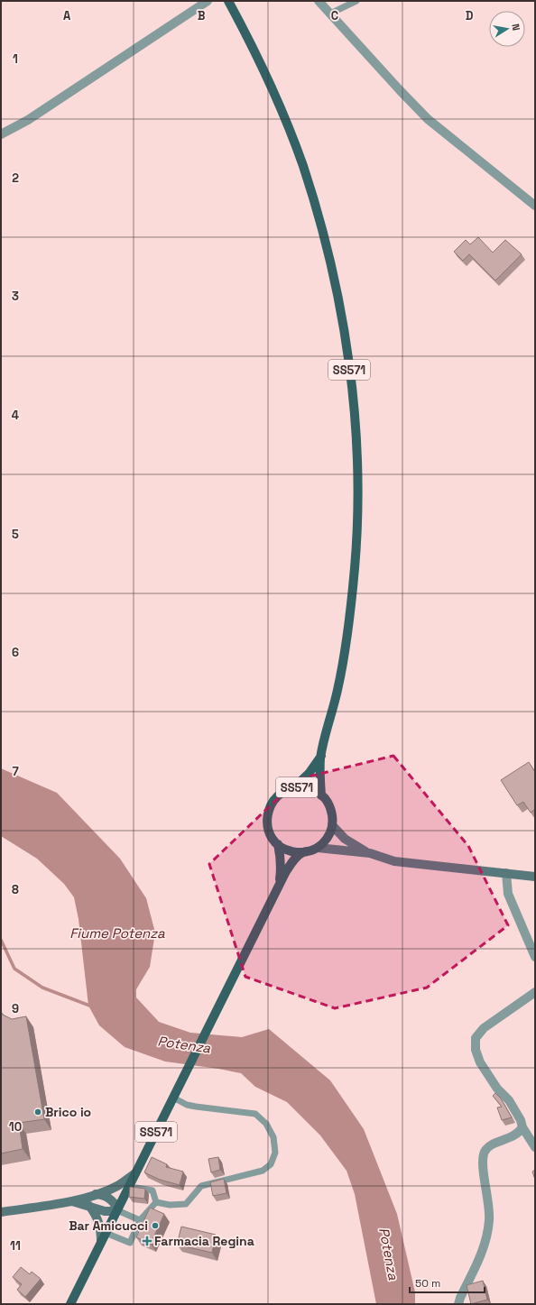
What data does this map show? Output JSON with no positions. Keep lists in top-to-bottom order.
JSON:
{
  "streets": {
    "main road": ["SS571"]
  },
  "water": ["Fiume Potenza", "Potenza"],
  "places": {
    "other": ["Brico io", "Bar Amicucci"],
    "health": ["Farmacia Regina"]
  },
  "scale_bar": "50 m",
  "north": "right",
  "grid": {
    "columns": [
      "A",
      "B",
      "C",
      "D"
    ],
    "rows": [
      "1",
      "2",
      "3",
      "4",
      "5",
      "6",
      "7",
      "8",
      "9",
      "10",
      "11"
    ]
  }
}
